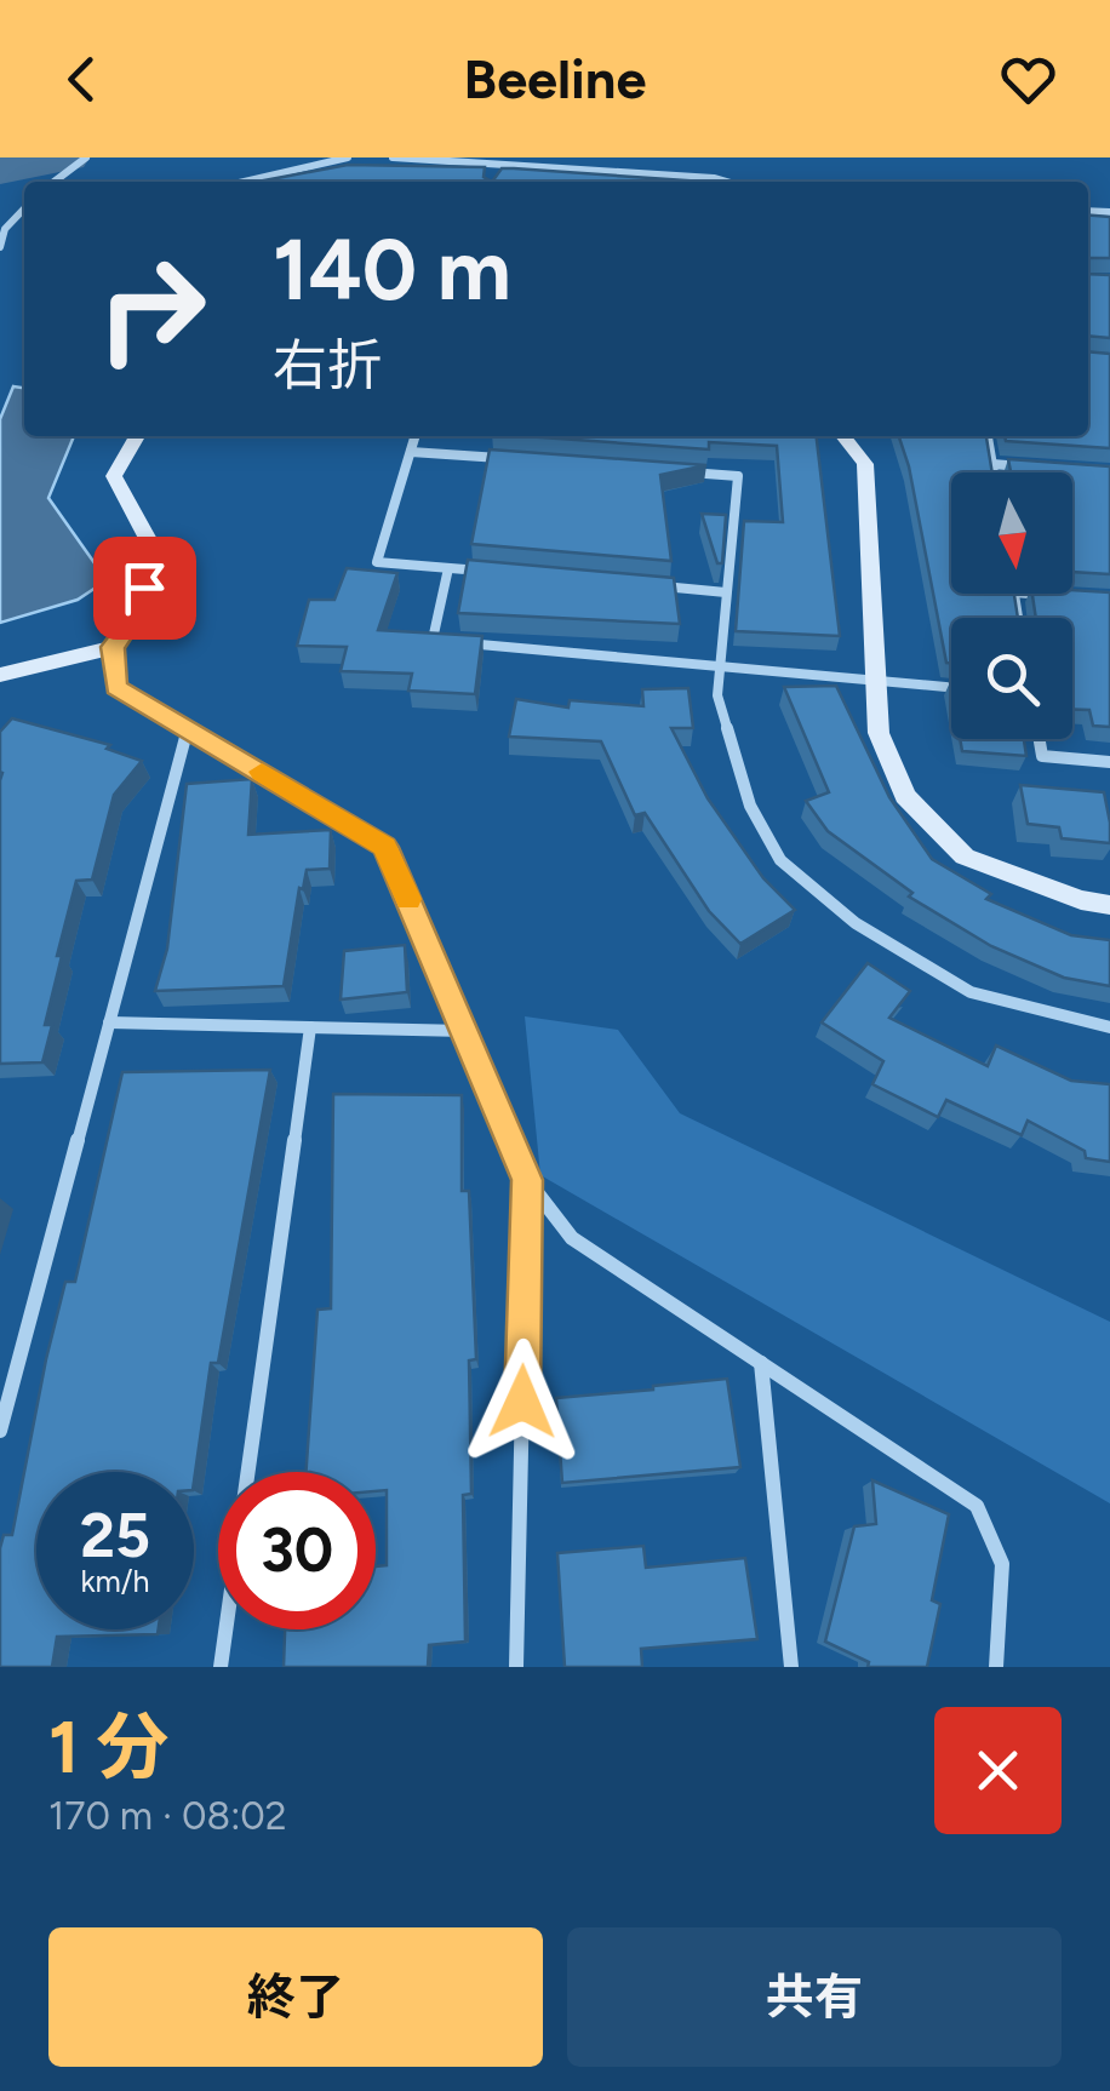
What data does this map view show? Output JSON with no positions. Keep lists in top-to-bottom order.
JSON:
{
  "north": "bottom",
  "page": {
    "header": "Beeline",
    "turn": ["140 m", "右折"],
    "speed": "25 km/h",
    "limit": "30",
    "heading": ["1 分", "170 m · 08:02"],
    "buttons": ["終了", "共有"]
  }
}
